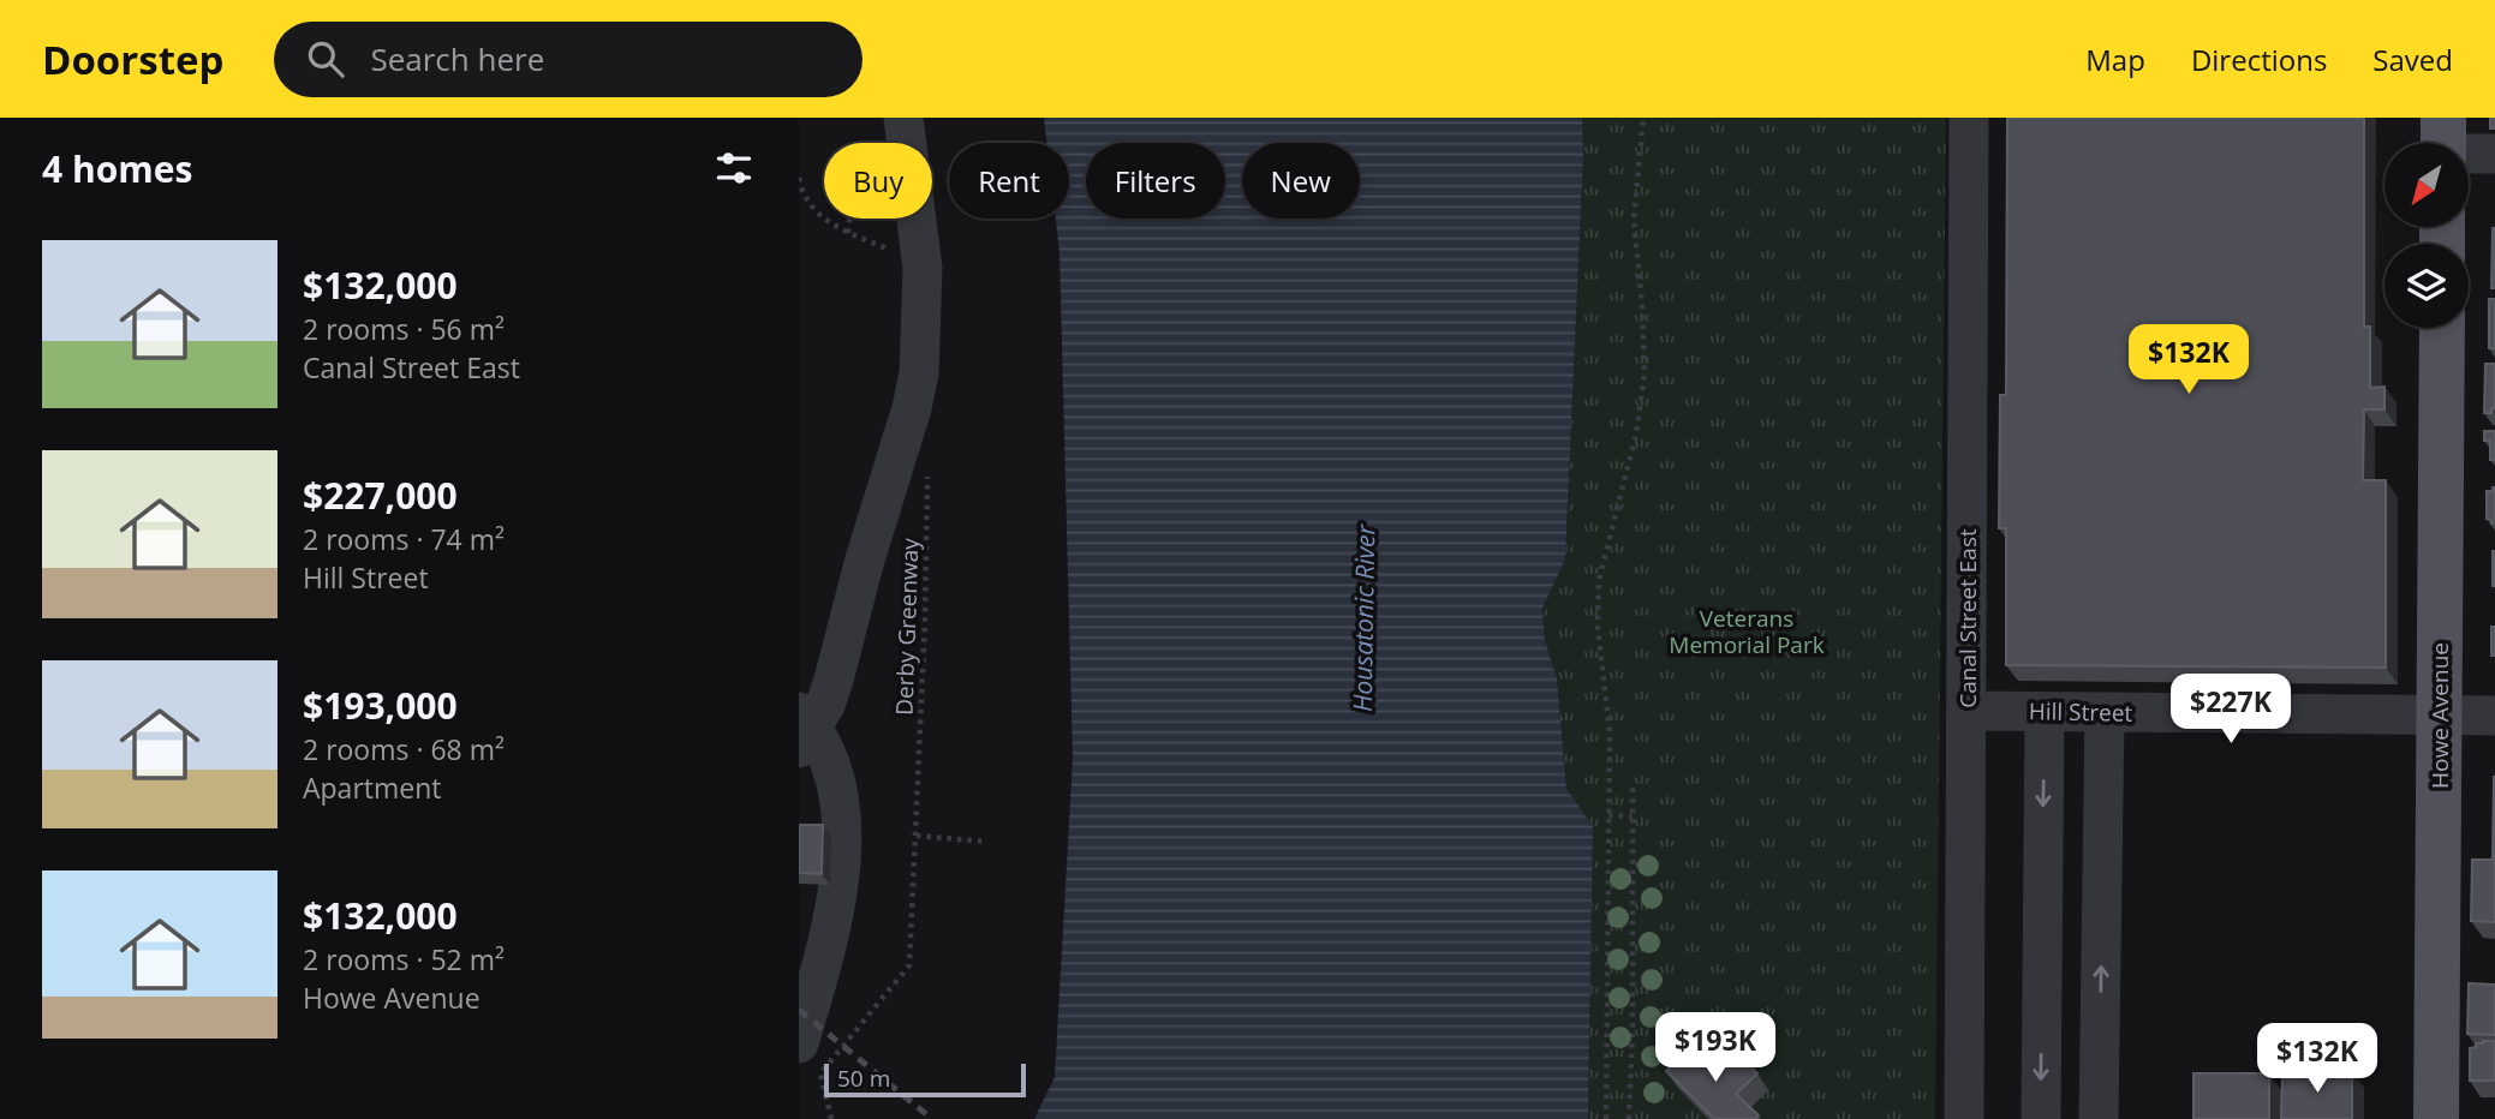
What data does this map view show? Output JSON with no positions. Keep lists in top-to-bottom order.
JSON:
{
  "streets": {
    "main road": ["Howe Avenue"],
    "street": ["Canal Street East", "Hill Street"],
    "path": ["Derby Greenway"]
  },
  "crossings": [
    ["Canal Street East", "Hill Street"],
    ["Hill Street", "Howe Avenue"]
  ],
  "water": ["Housatonic River"],
  "parks": ["Veterans Memorial Park"],
  "scale_bar": "50 m",
  "north": "bottom left",
  "page": {
    "header": "Doorstep",
    "search": "Search here",
    "nav": ["Map", "Directions", "Saved"],
    "heading": "4 homes",
    "chip": [
      "Buy",
      "Rent",
      "Filters",
      "New"
    ],
    "list": [
      {
        "name": "$132,000",
        "note": "2 rooms · 56 m² · Canal Street East"
      },
      {
        "name": "$227,000",
        "note": "2 rooms · 74 m² · Hill Street"
      },
      {
        "name": "$193,000",
        "note": "2 rooms · 68 m² · Apartment"
      },
      {
        "name": "$132,000",
        "note": "2 rooms · 52 m² · Howe Avenue"
      }
    ],
    "price": [
      "$132K",
      "$227K",
      "$193K",
      "$132K"
    ],
    "scale": "50 m"
  }
}
